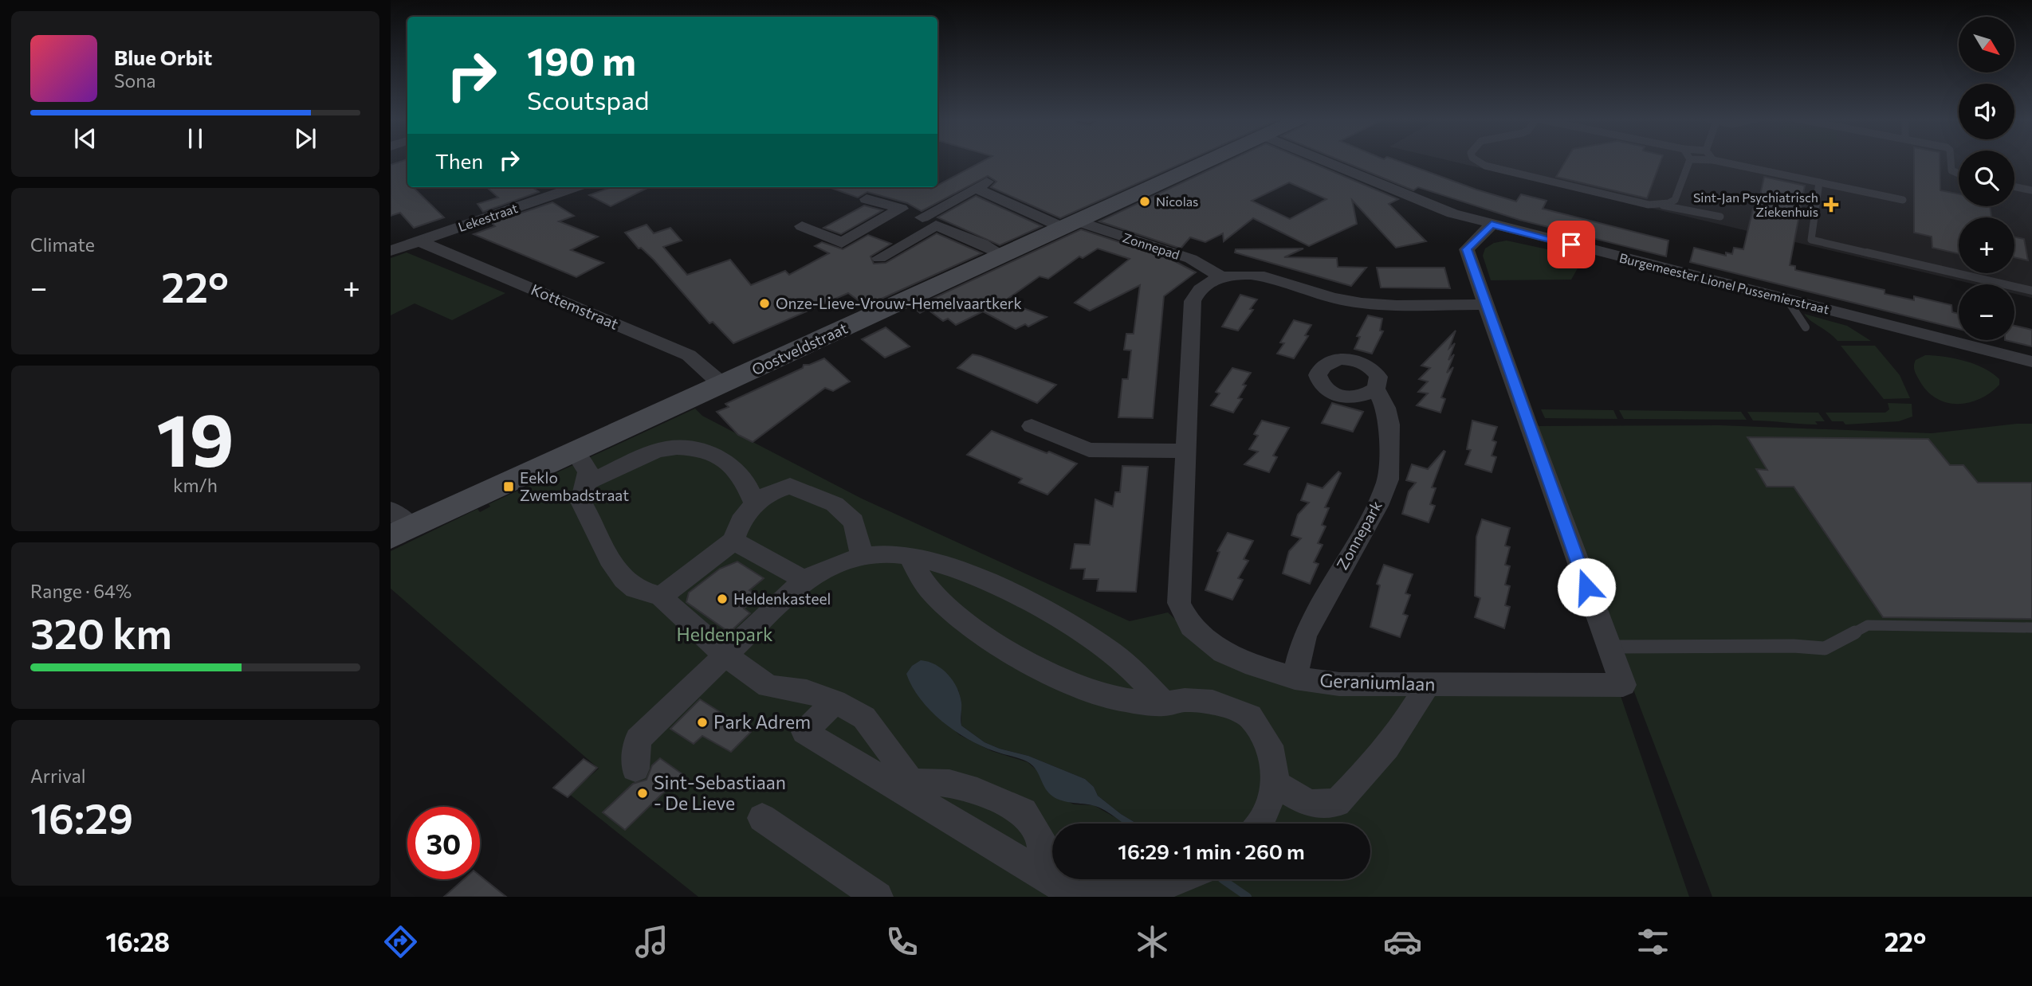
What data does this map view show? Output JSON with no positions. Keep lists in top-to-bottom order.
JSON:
{
  "streets": {
    "street": [
      "Lekestraat",
      "Zonnepad",
      "Burgemeester Lionel Pussemierstraat",
      "Kottemstraat",
      "Oostveldstraat",
      "Zonnepark",
      "Geraniumlaan"
    ]
  },
  "crossings": [
    ["Lekestraat", "Kottemstraat"],
    ["Zonnepad", "Oostveldstraat"],
    ["Zonnepad", "Geraniumlaan"],
    ["Kottemstraat", "Oostveldstraat"],
    ["Zonnepark", "Geraniumlaan"]
  ],
  "parks": ["Heldenpark"],
  "places": {
    "other": [
      "Nicolas",
      "Onze-Lieve-Vrouw-Hemelvaartkerk",
      "Heldenkasteel",
      "Park Adrem",
      "Sint-Sebastiaan - De Lieve"
    ],
    "health": ["Sint-Jan Psychiatrisch Ziekenhuis"],
    "transit": ["Eeklo Zwembadstraat"]
  },
  "north": "bottom right",
  "page": {
    "map_buttons": ["+", "−"],
    "turn": ["190 m", "Scoutspad"],
    "song": ["Blue Orbit", "Sona"],
    "then": "Then",
    "tile": [
      "Climate",
      ["19", "km/h"],
      ["Range · 64%", "320 km"],
      ["Arrival", "16:29"]
    ],
    "heat": ["−", "22°", "+"],
    "limit": "30",
    "trip": "16:29 · 1 min · 260 m",
    "tabs": ["16:28", "22°"]
  }
}
